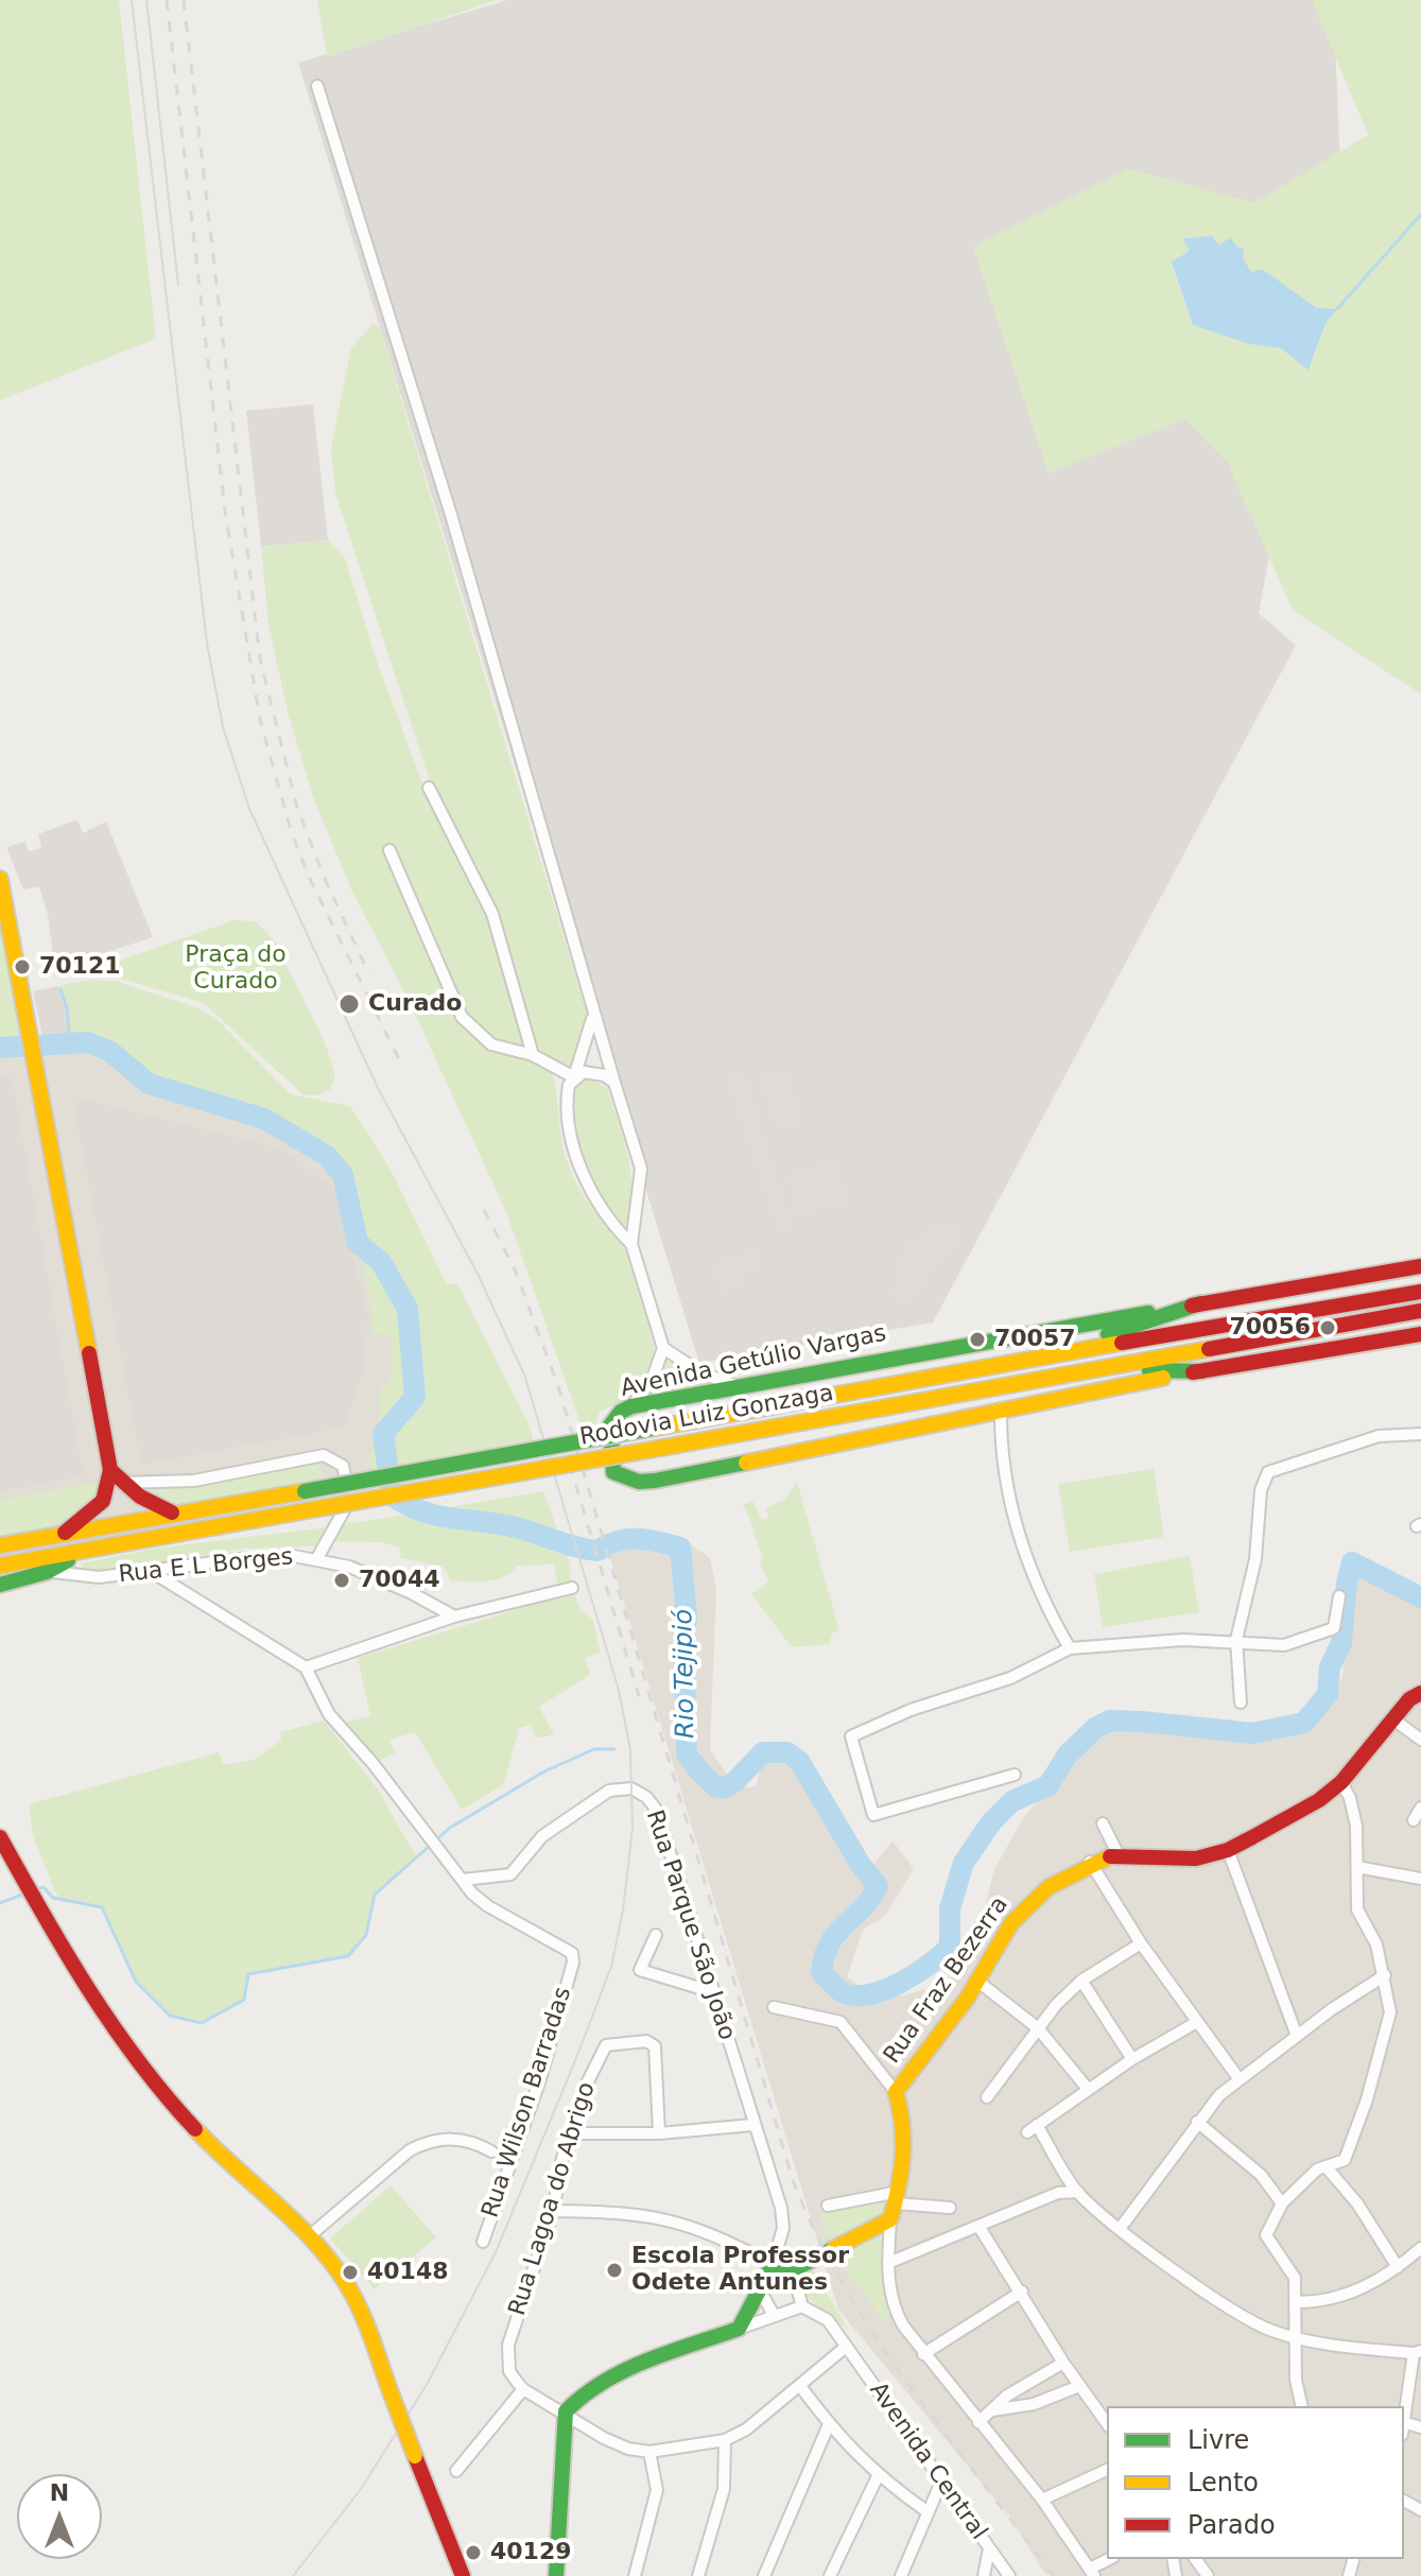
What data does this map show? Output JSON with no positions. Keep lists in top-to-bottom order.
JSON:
{
  "streets": {
    "main road": ["Avenida Getúlio Vargas", "Rodovia Luiz Gonzaga", "Rua Fraz Bezerra"],
    "street": [
      "Rua E L Borges",
      "Rua Parque São João",
      "Rua Wilson Barradas",
      "Rua Lagoa do Abrigo",
      "Avenida Central"
    ]
  },
  "crossings": [
    ["Rua Parque São João", "Rua Wilson Barradas"]
  ],
  "water": ["Rio Tejipió"],
  "parks": ["Praça do Curado"],
  "places": [
    "70121",
    "Curado",
    "70056",
    "70057",
    "70044",
    "Escola Professor Odete Antunes",
    "40148",
    "40129"
  ],
  "legend": ["Livre", "Lento", "Parado"],
  "north": "top"
}
